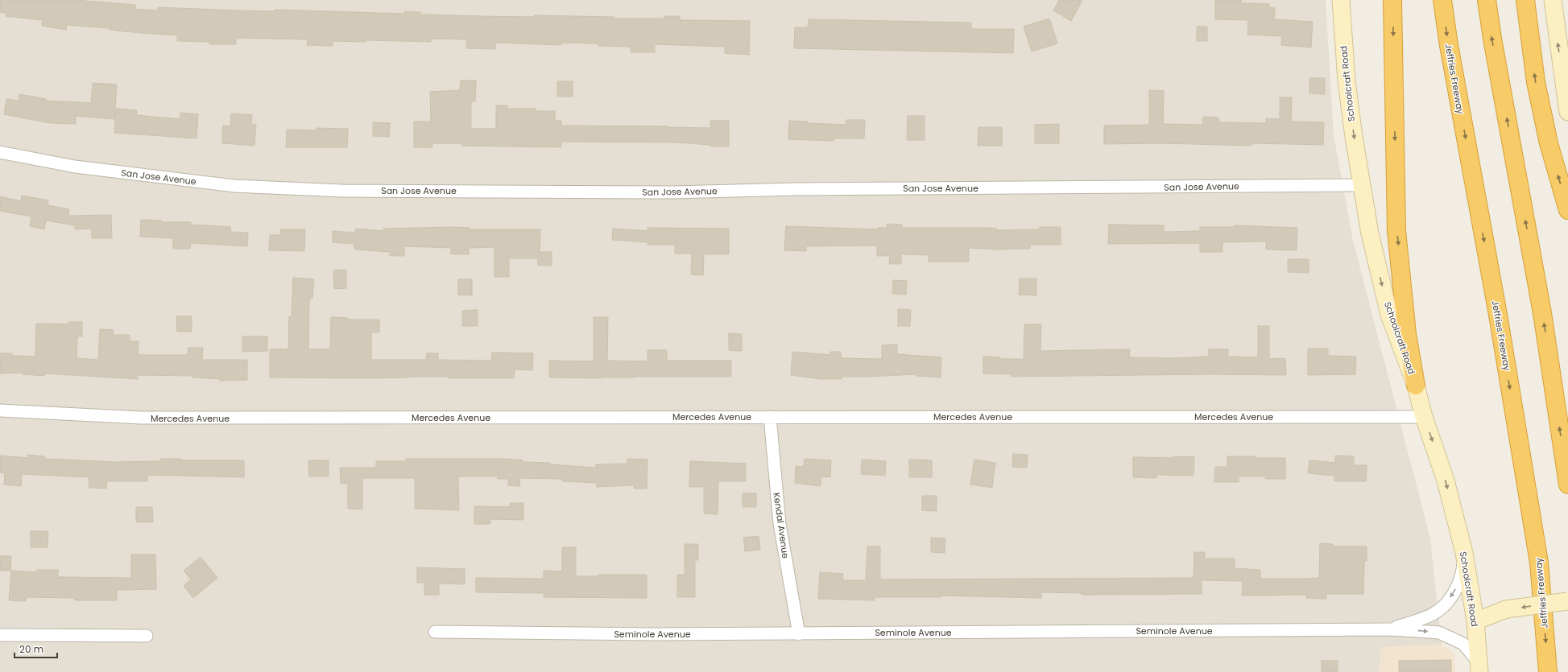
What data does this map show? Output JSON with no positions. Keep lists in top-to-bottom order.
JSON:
{
  "streets": {
    "highway": ["Jeffries Freeway"],
    "main road": ["Schoolcraft Road"],
    "street": [
      "San Jose Avenue",
      "Mercedes Avenue",
      "Kendal Avenue",
      "Seminole Avenue"
    ]
  },
  "crossings": [
    ["Schoolcraft Road", "San Jose Avenue"],
    ["Schoolcraft Road", "Mercedes Avenue"],
    ["Schoolcraft Road", "Seminole Avenue"],
    ["Mercedes Avenue", "Kendal Avenue"],
    ["Kendal Avenue", "Seminole Avenue"]
  ],
  "one_way": ["Schoolcraft Road"],
  "scale_bar": "20 m"
}
